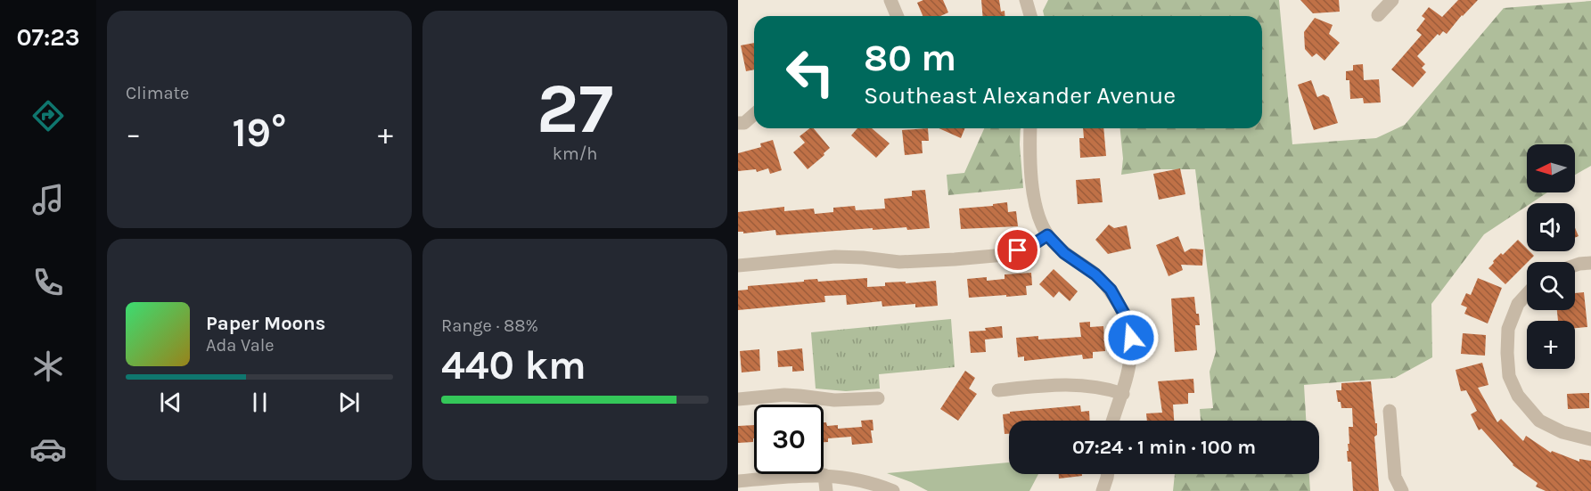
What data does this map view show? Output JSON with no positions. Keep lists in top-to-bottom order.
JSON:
{
  "north": "left",
  "page": {
    "tabs": "07:23",
    "tile": [
      "Climate",
      ["27", "km/h"],
      ["Range · 88%", "440 km"]
    ],
    "turn": ["80 m", "Southeast Alexander Avenue"],
    "heat": ["−", "19°", "+"],
    "map_buttons": "+",
    "song": ["Paper Moons", "Ada Vale"],
    "limit": "30",
    "trip": "07:24 · 1 min · 100 m"
  }
}
